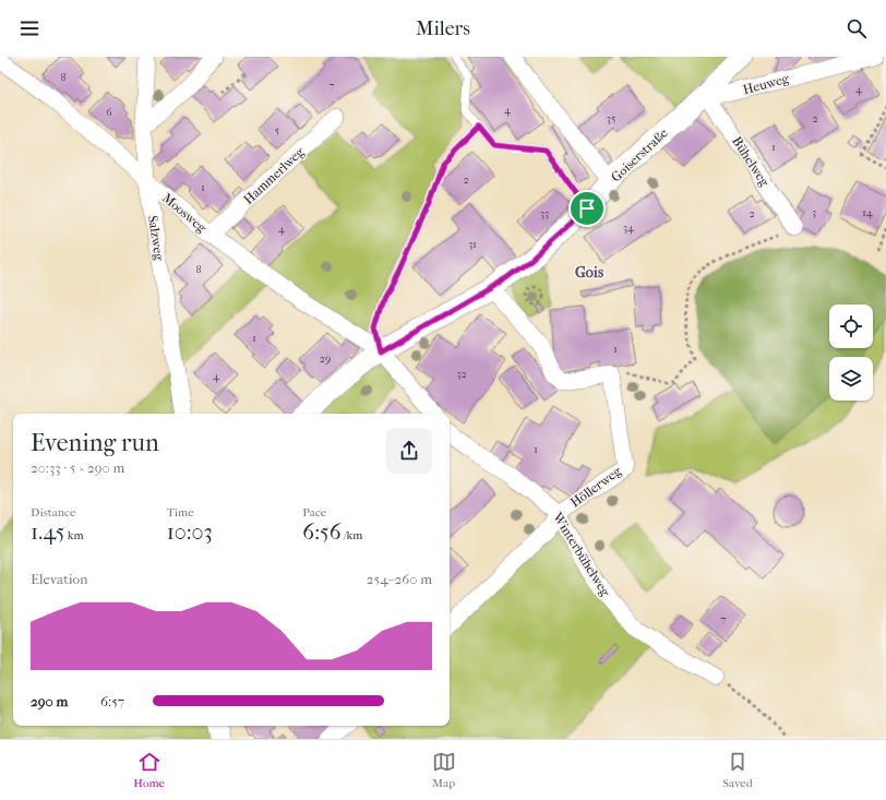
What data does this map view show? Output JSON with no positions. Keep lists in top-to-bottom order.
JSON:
{
  "streets": {
    "street": [
      "Heuweg",
      "Goiserstraße",
      "Bühelweg",
      "Hammerlweg",
      "Moosweg",
      "Salzweg",
      "Höllerweg",
      "Winterbühelweg"
    ]
  },
  "crossings": [
    ["Heuweg", "Goiserstraße"],
    ["Heuweg", "Bühelweg"],
    ["Goiserstraße", "Bühelweg"],
    ["Goiserstraße", "Moosweg"],
    ["Hammerlweg", "Moosweg"],
    ["Moosweg", "Salzweg"],
    ["Höllerweg", "Winterbühelweg"]
  ],
  "districts": ["Gois"],
  "house_numbers": [
    "8",
    "7",
    "4",
    "4",
    "6",
    "35",
    "2",
    "5",
    "1",
    "2",
    "1",
    "3",
    "14",
    "33",
    "2",
    "34",
    "4",
    "31",
    "8",
    "1",
    "1",
    "29",
    "32",
    "4",
    "1",
    "7"
  ],
  "page": {
    "header": "Milers",
    "heading": ["Evening run", "20:33 · 5 × 290 m"],
    "stats": [
      ["Distance", "1.45 km"],
      ["Time", "10:03"],
      ["Pace", "6:56 /km"]
    ],
    "chart": ["Elevation", "254–260 m"],
    "list": [
      {
        "name": "290 m",
        "note": "6:57"
      }
    ],
    "tabs": ["Home", "Map", "Saved"]
  }
}
